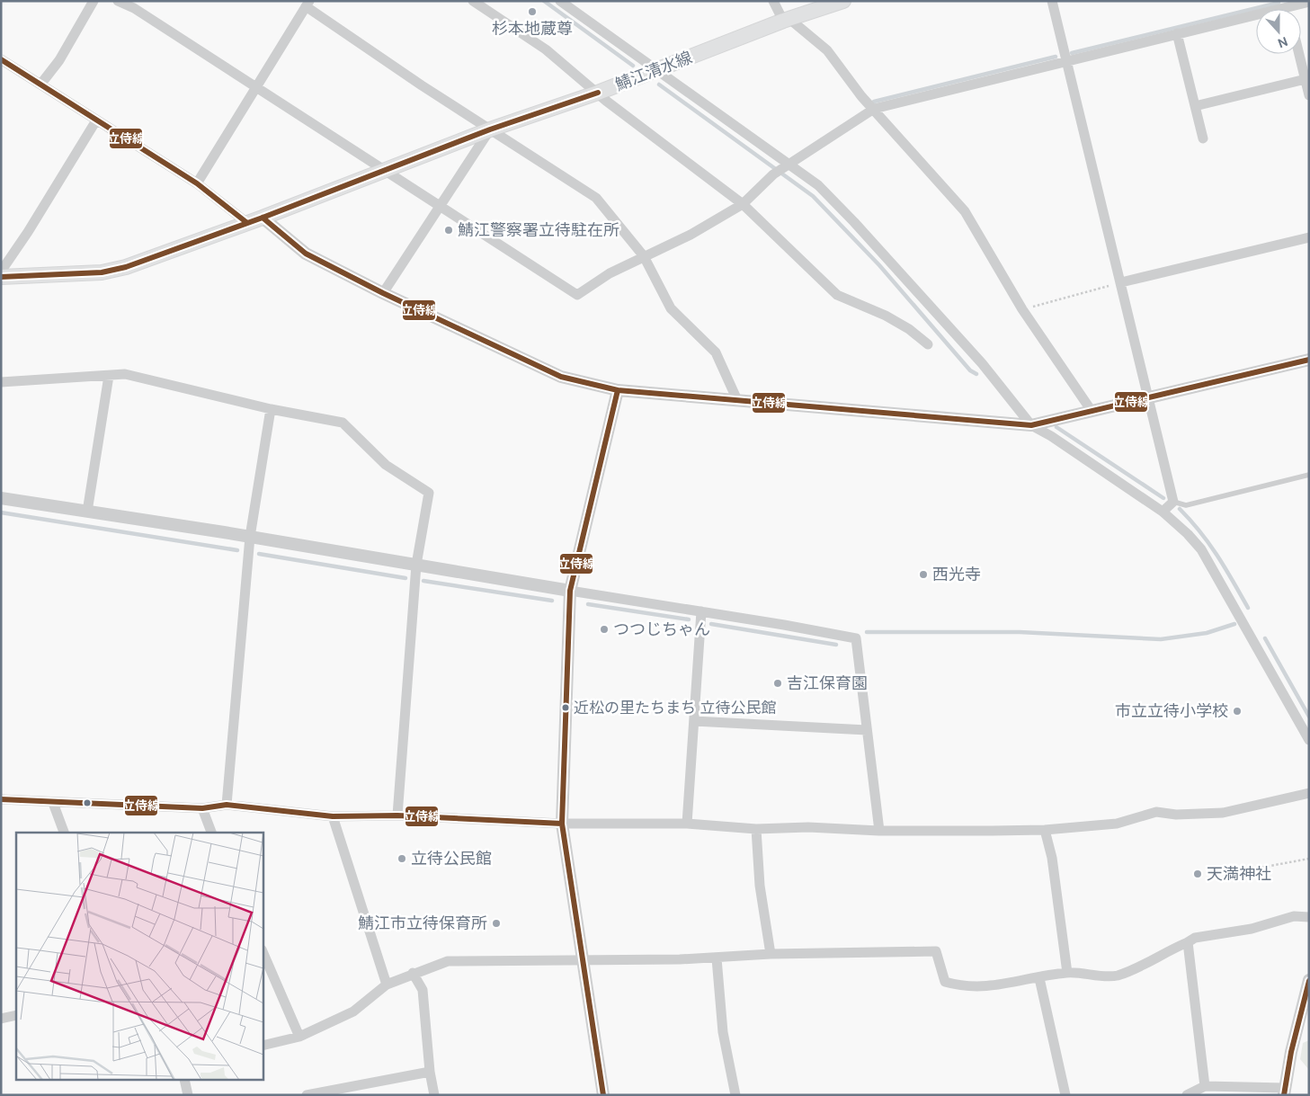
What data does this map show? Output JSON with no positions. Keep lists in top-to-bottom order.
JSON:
{
  "streets": {
    "main road": ["鯖江清水線"]
  },
  "places": [
    "杉本地蔵尊",
    "鯖江警察署立待駐在所",
    "西光寺",
    "つつじちゃん",
    "吉江保育園",
    "近松の里たちまち 立待公民館",
    "市立立待小学校",
    "立待公民館",
    "天満神社",
    "鯖江市立待保育所"
  ],
  "lines": ["transit line 立侍線"],
  "north": "bottom"
}
